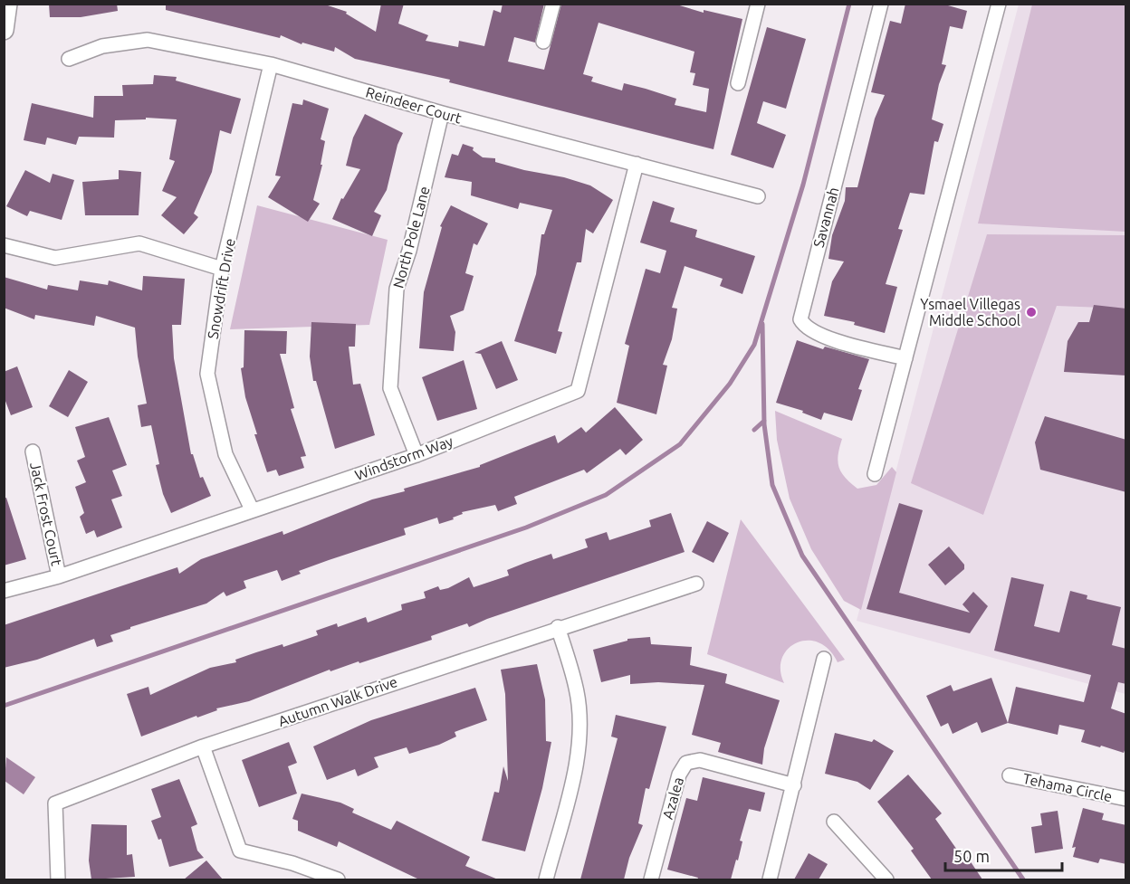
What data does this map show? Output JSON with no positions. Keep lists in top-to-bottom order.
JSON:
{
  "streets": {
    "street": [
      "Reindeer Court",
      "Savannah",
      "North Pole Lane",
      "Snowdrift Drive",
      "Windstorm Way",
      "Jack Frost Court",
      "Autumn Walk Drive",
      "Tehama Circle",
      "Azalea"
    ]
  },
  "crossings": [
    ["Reindeer Court", "North Pole Lane"],
    ["Reindeer Court", "Snowdrift Drive"],
    ["Reindeer Court", "Windstorm Way"],
    ["North Pole Lane", "Windstorm Way"],
    ["Snowdrift Drive", "Windstorm Way"],
    ["Windstorm Way", "Jack Frost Court"]
  ],
  "places": ["Ysmael Villegas Middle School"],
  "scale_bar": "50 m"
}
